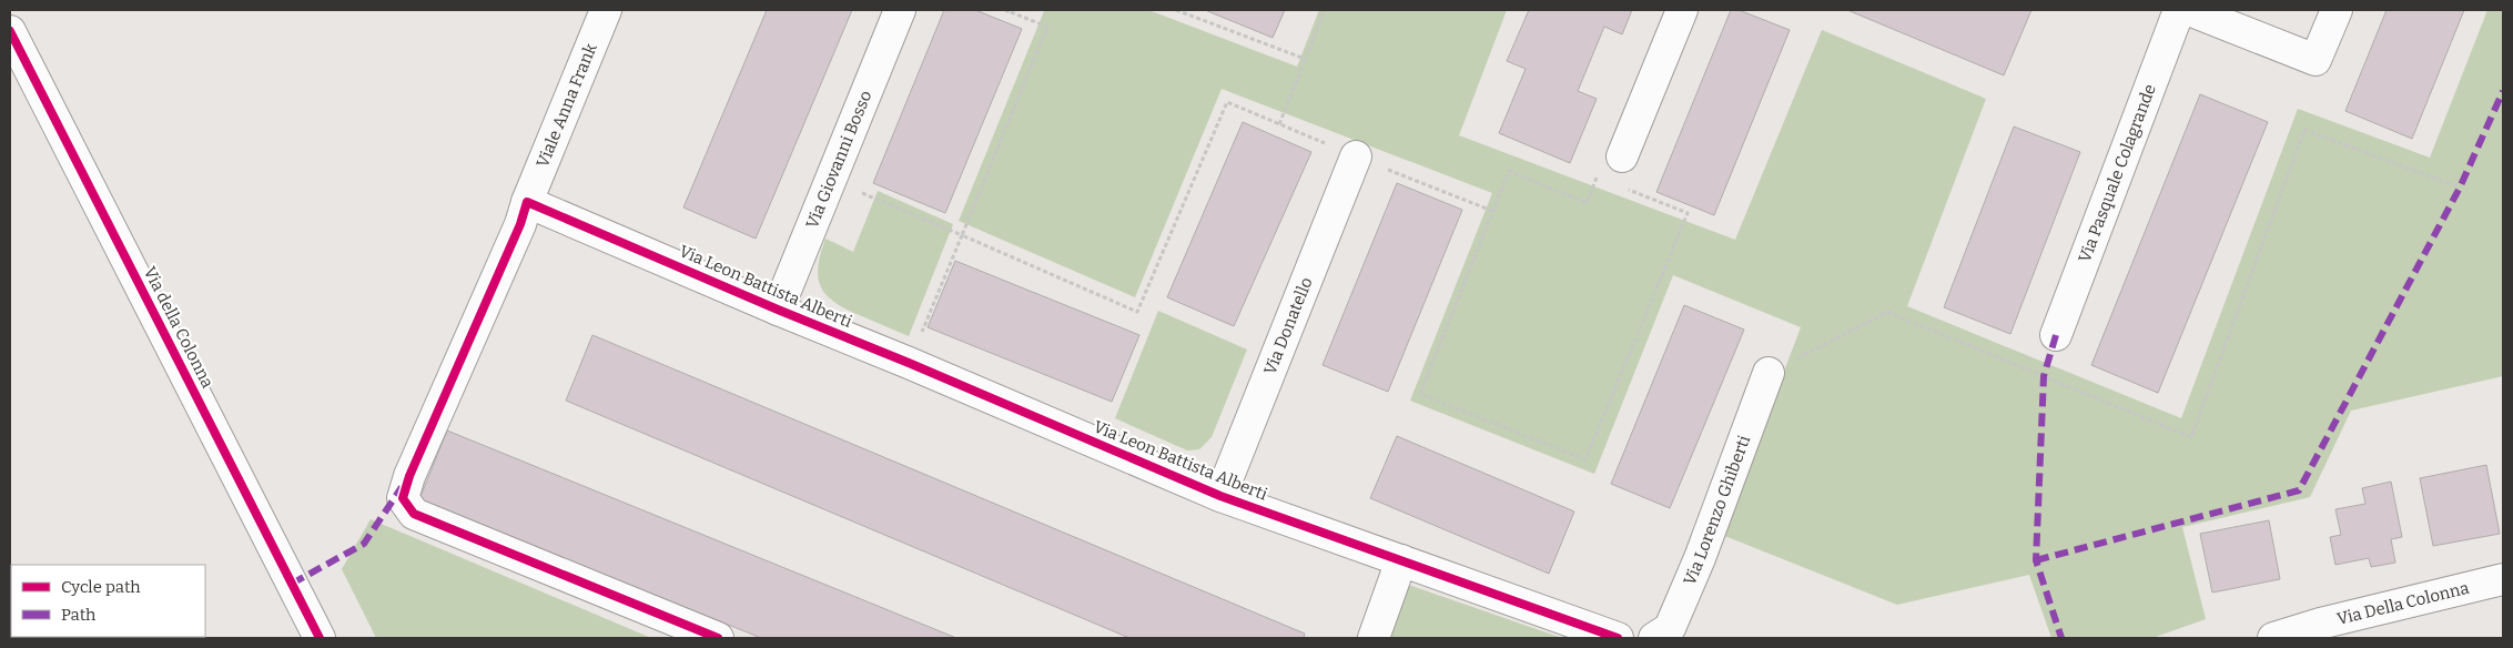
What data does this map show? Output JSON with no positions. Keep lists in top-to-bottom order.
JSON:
{
  "streets": {
    "street": [
      "Viale Anna Frank",
      "Via Giovanni Bosso",
      "Via Pasquale Colagrande",
      "Via Leon Battista Alberti",
      "Via Donatello",
      "Via della Colonna",
      "Via Lorenzo Ghiberti",
      "Via Della Colonna"
    ]
  },
  "crossings": [
    ["Viale Anna Frank", "Via Leon Battista Alberti"],
    ["Via Giovanni Bosso", "Via Leon Battista Alberti"],
    ["Via Leon Battista Alberti", "Via Donatello"]
  ],
  "legend": ["Cycle path", "Path"]
}
